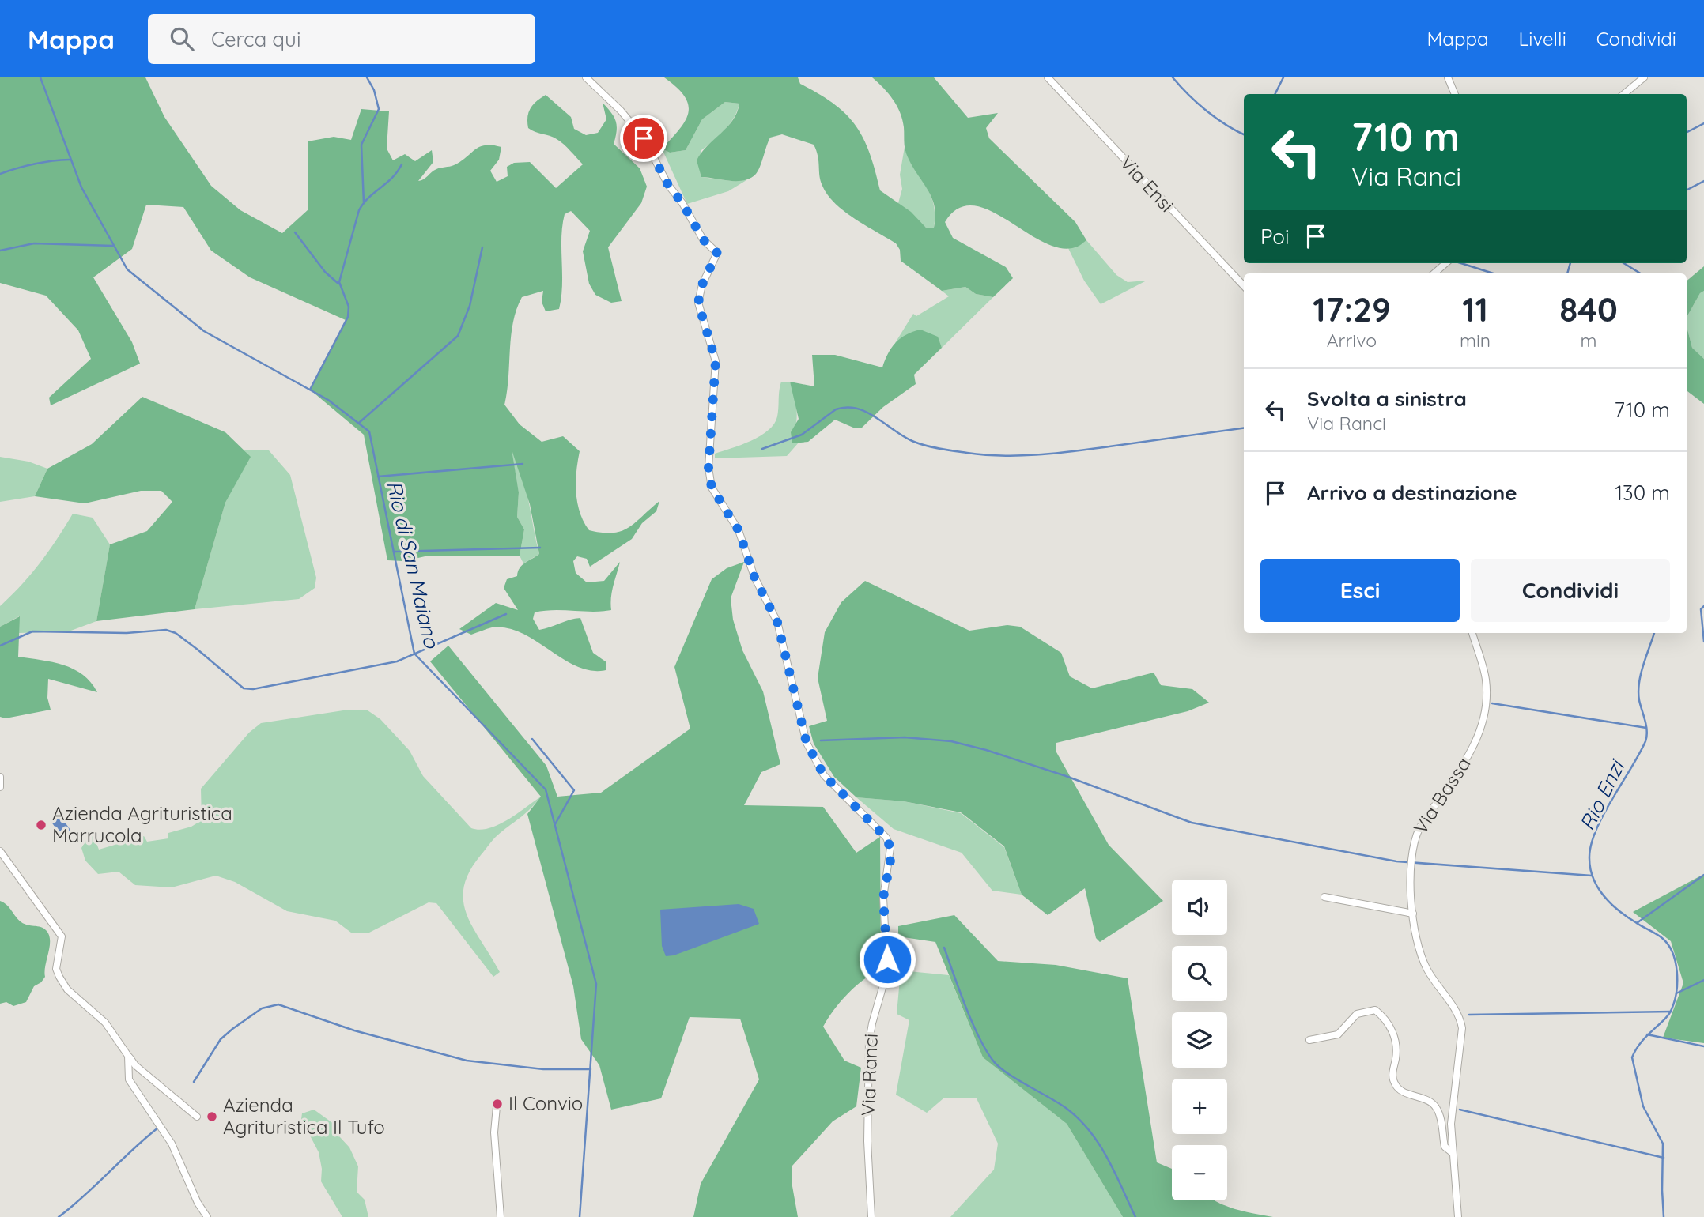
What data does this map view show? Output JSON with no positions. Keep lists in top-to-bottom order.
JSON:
{
  "streets": {
    "street": ["Via Ensi", "Via Bassa", "Via Ranci"]
  },
  "water": ["Rio di San Maiano", "Rio Enzi"],
  "places": ["Azienda Agrituristica Marrucola", "Il Convio", "Azienda Agrituristica Il Tufo"],
  "page": {
    "header": "Mappa",
    "search": "Cerca qui",
    "nav": ["Mappa", "Livelli", "Condividi"],
    "turn": ["710 m", "Via Ranci"],
    "then": "Poi",
    "eta": [
      "17:29",
      "Arrivo",
      "11",
      "min",
      "840",
      "m"
    ],
    "list": [
      {
        "name": "Svolta a sinistra",
        "note": "Via Ranci",
        "value": "710 m"
      },
      {
        "name": "Arrivo a destinazione",
        "value": "130 m"
      }
    ],
    "buttons": ["Esci", "Condividi"],
    "map_buttons": ["+", "−"]
  }
}
